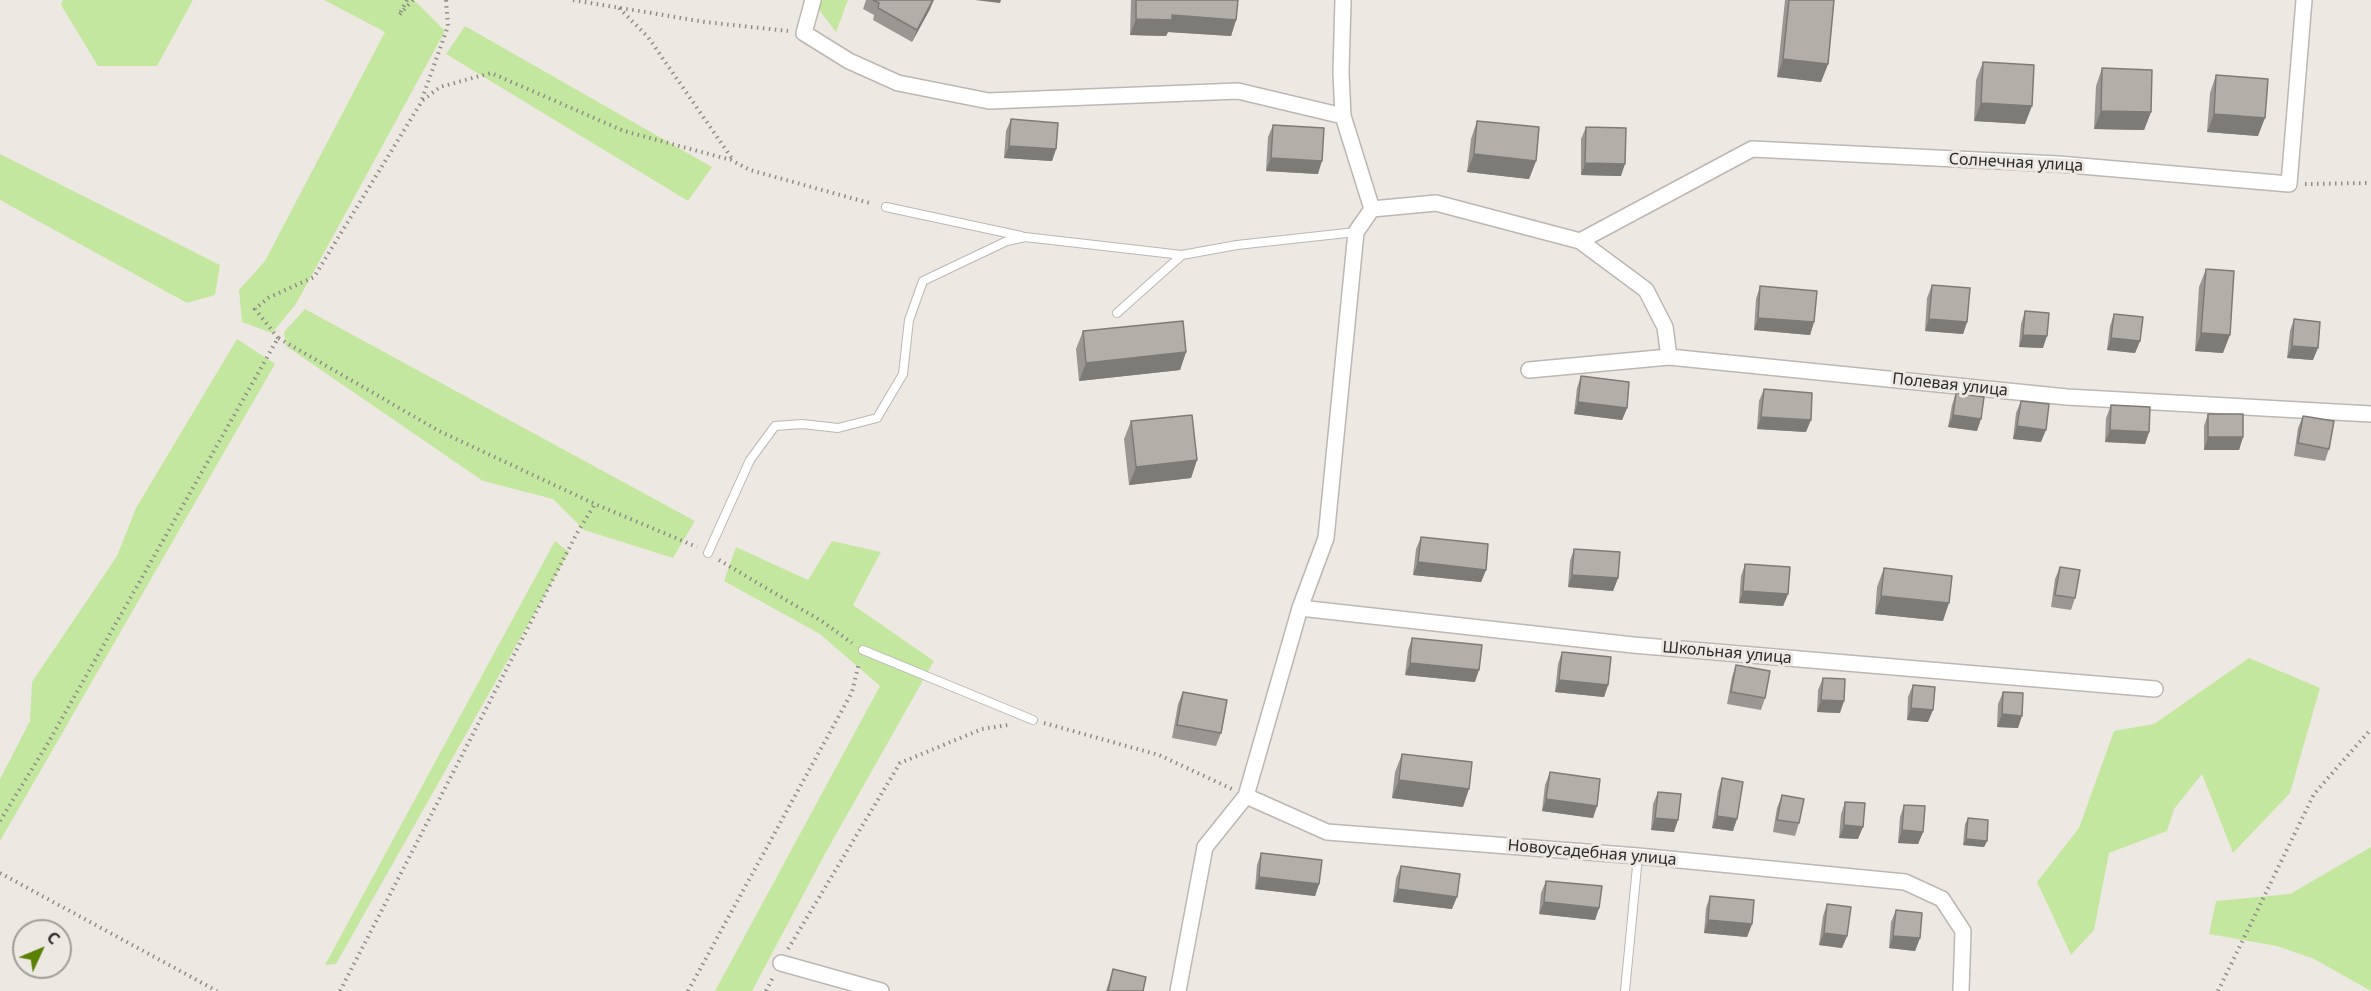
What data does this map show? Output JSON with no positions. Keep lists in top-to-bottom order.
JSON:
{
  "streets": {
    "street": [
      "Солнечная улица",
      "Полевая улица",
      "Школьная улица",
      "Новоусадебная улица"
    ]
  },
  "north": "top right"
}
